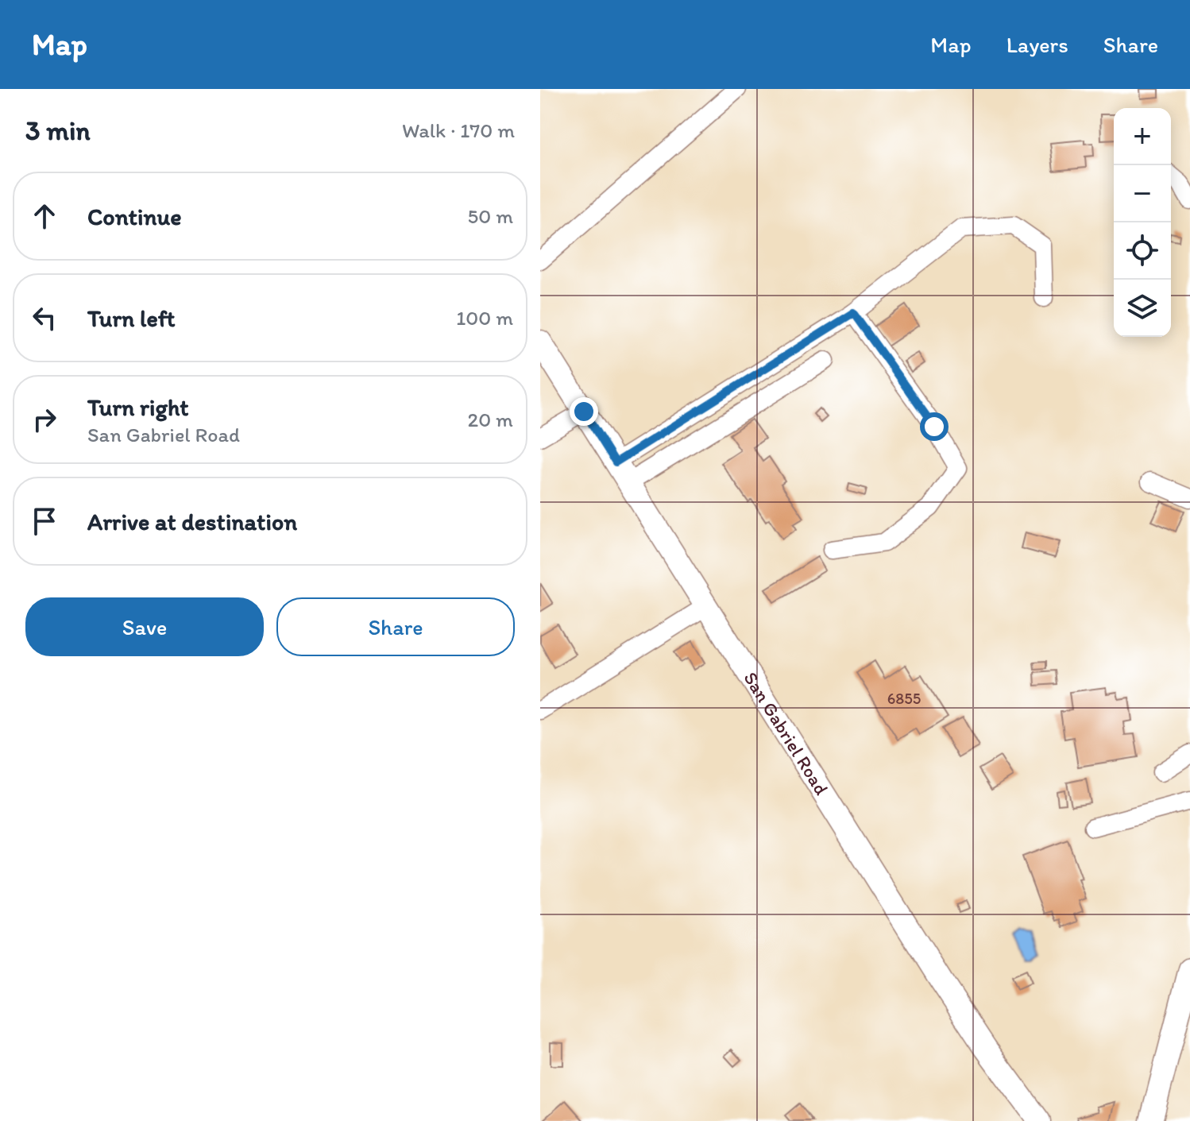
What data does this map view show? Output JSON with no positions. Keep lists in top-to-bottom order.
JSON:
{
  "streets": {
    "street": ["San Gabriel Road"]
  },
  "house_numbers": ["6855"],
  "page": {
    "header": "Map",
    "nav": ["Map", "Layers", "Share"],
    "heading": ["3 min", "Walk · 170 m"],
    "map_buttons": ["+", "−"],
    "list": [
      ["Continue", "50 m"],
      ["Turn left", "100 m"],
      ["Turn right", "San Gabriel Road", "20 m"],
      "Arrive at destination"
    ],
    "buttons": ["Save", "Share"]
  }
}
